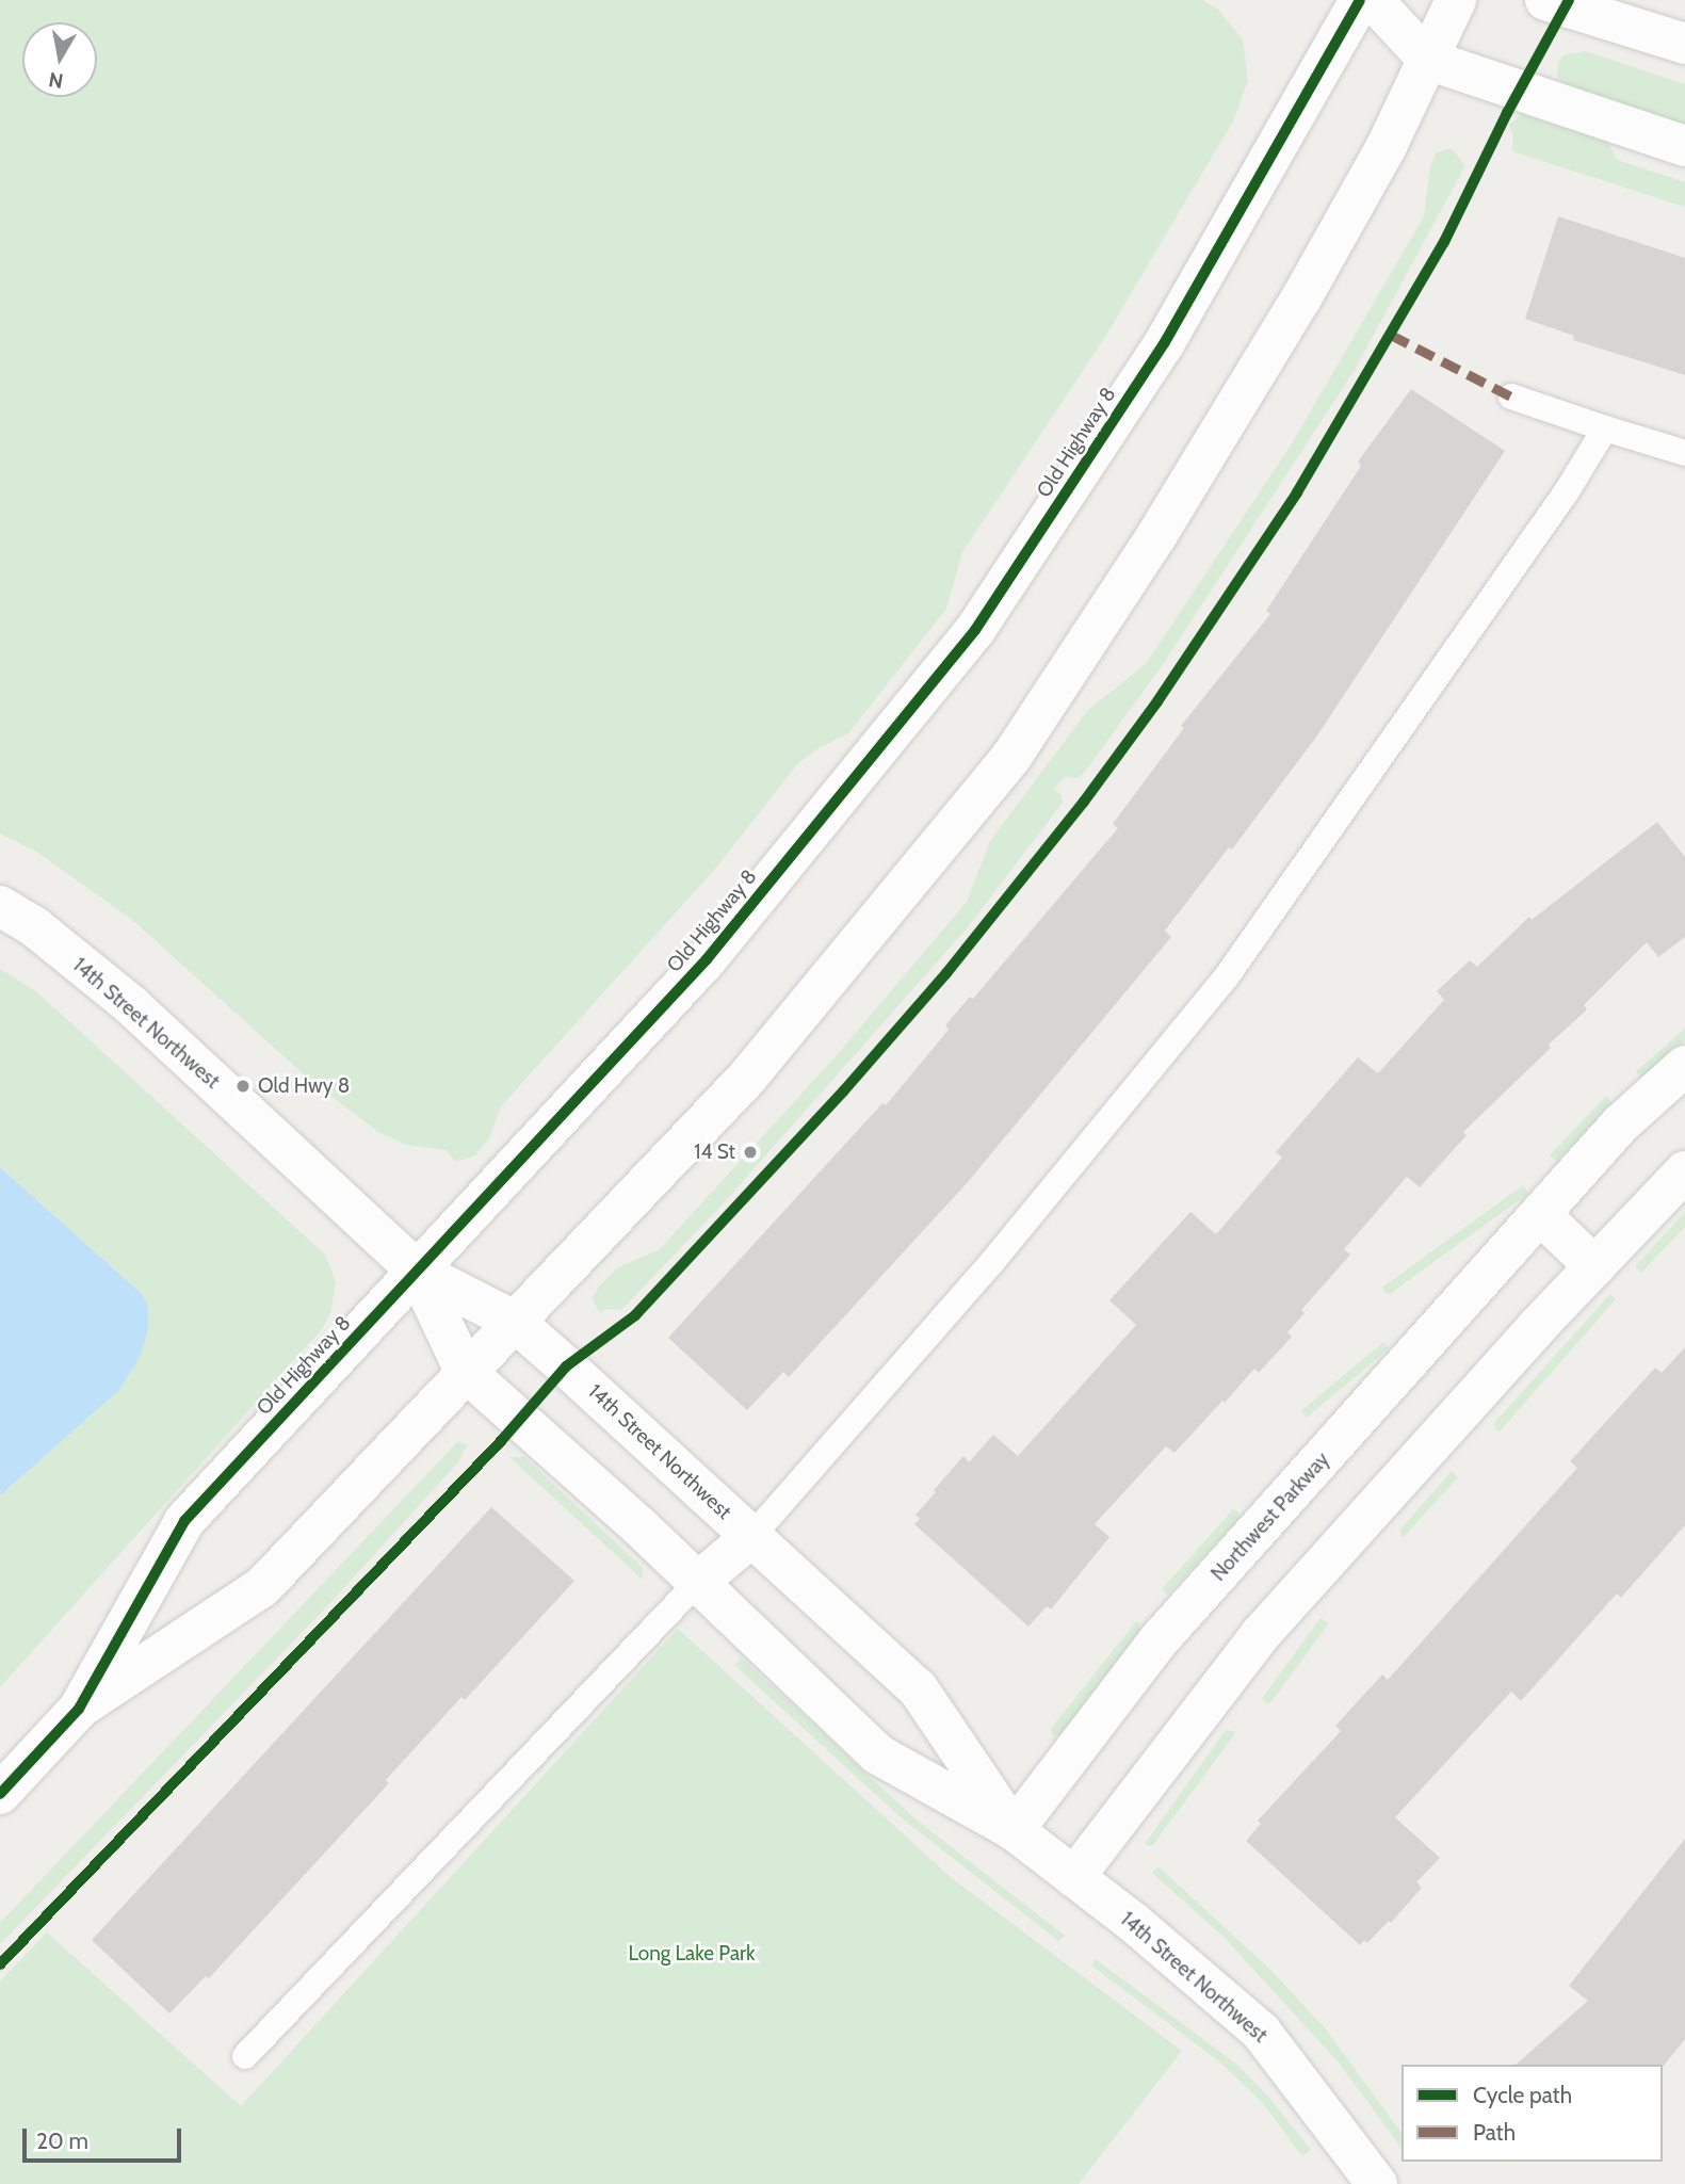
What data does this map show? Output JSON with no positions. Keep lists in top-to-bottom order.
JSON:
{
  "streets": {
    "street": ["Old Highway 8", "14th Street Northwest", "Northwest Parkway"]
  },
  "crossings": [
    ["Old Highway 8", "14th Street Northwest"],
    ["14th Street Northwest", "Northwest Parkway"]
  ],
  "parks": ["Long Lake Park"],
  "places": ["Old Hwy 8", "14 St"],
  "legend": ["Cycle path", "Path"],
  "scale_bar": "20 m",
  "north": "bottom"
}
